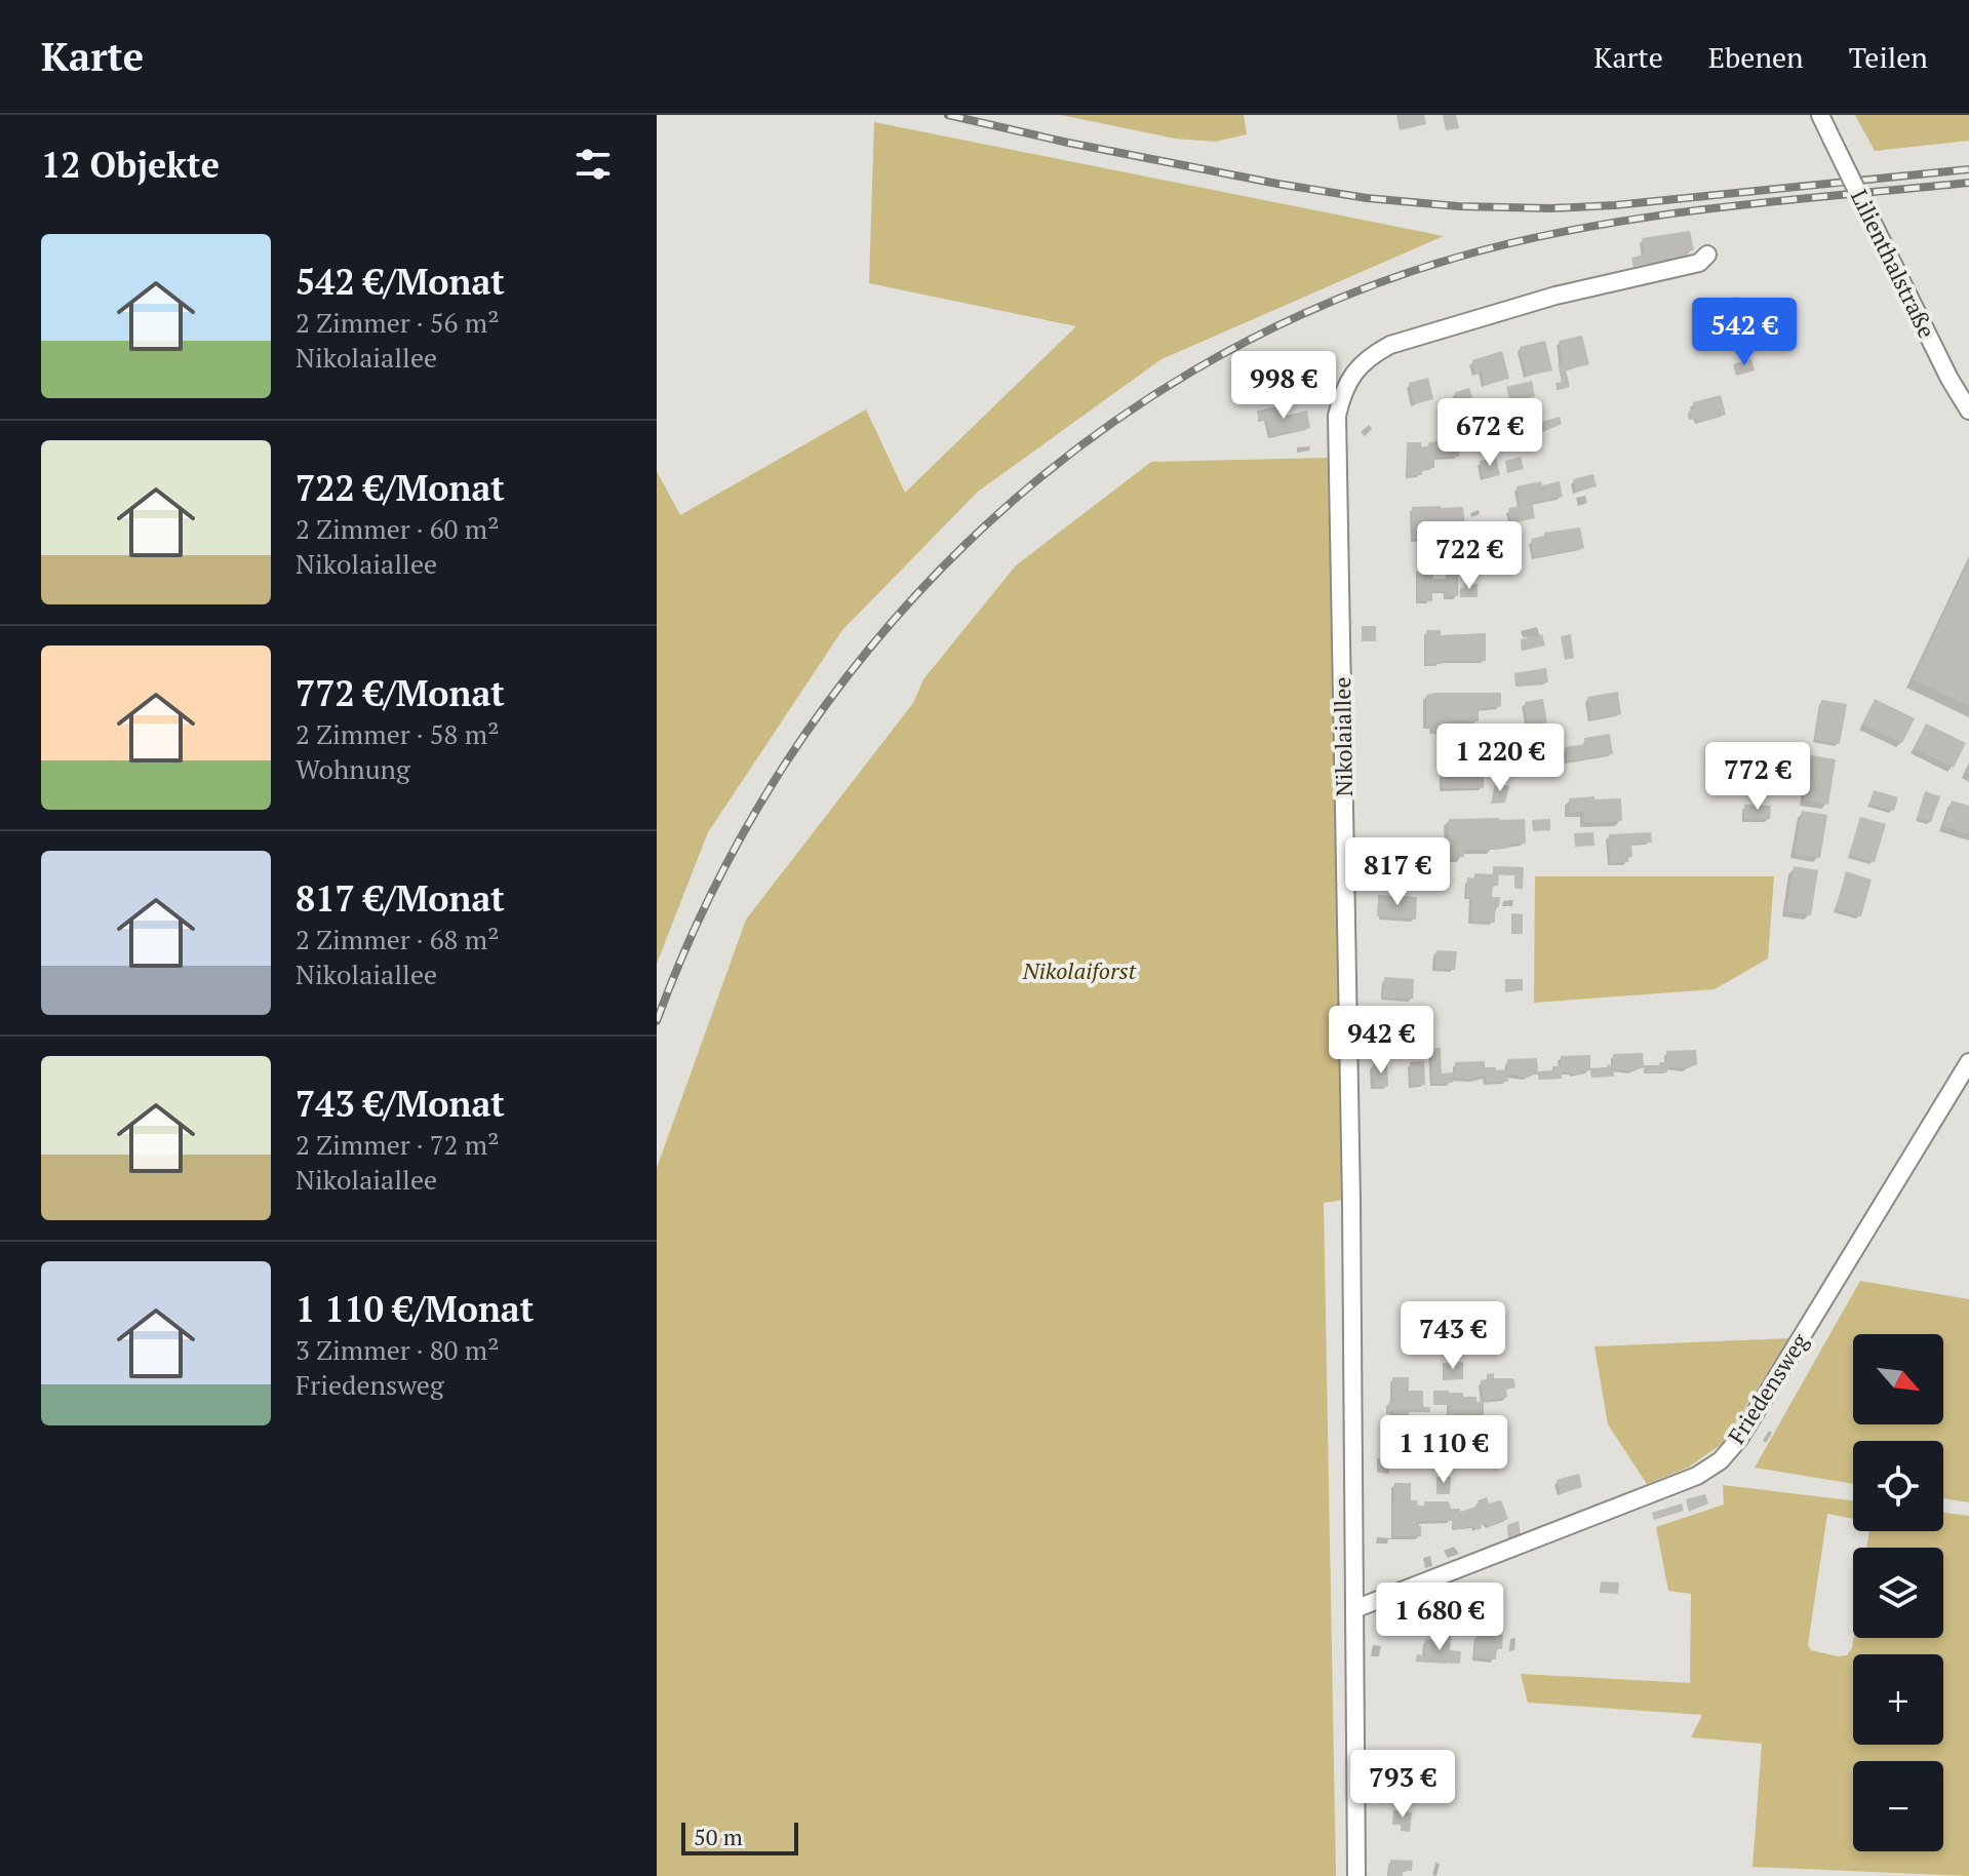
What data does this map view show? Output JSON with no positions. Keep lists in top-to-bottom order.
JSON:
{
  "streets": {
    "street": ["Lilienthalstraße", "Nikolaiallee", "Friedensweg"]
  },
  "crossings": [
    ["Nikolaiallee", "Friedensweg"]
  ],
  "parks": ["Nikolaiforst"],
  "scale_bar": "50 m",
  "north": "bottom right",
  "page": {
    "header": "Karte",
    "nav": ["Karte", "Ebenen", "Teilen"],
    "heading": "12 Objekte",
    "list": [
      {
        "name": "542 €/Monat",
        "note": "2 Zimmer · 56 m² · Nikolaiallee"
      },
      {
        "name": "722 €/Monat",
        "note": "2 Zimmer · 60 m² · Nikolaiallee"
      },
      {
        "name": "772 €/Monat",
        "note": "2 Zimmer · 58 m² · Wohnung"
      },
      {
        "name": "817 €/Monat",
        "note": "2 Zimmer · 68 m² · Nikolaiallee"
      },
      {
        "name": "743 €/Monat",
        "note": "2 Zimmer · 72 m² · Nikolaiallee"
      },
      {
        "name": "1 110 €/Monat",
        "note": "3 Zimmer · 80 m² · Friedensweg"
      }
    ],
    "price": [
      "542 €",
      "998 €",
      "672 €",
      "722 €",
      "1 220 €",
      "772 €",
      "817 €",
      "942 €",
      "743 €",
      "1 110 €",
      "1 680 €",
      "793 €"
    ],
    "map_buttons": ["+", "−"],
    "scale": "50 m"
  }
}
